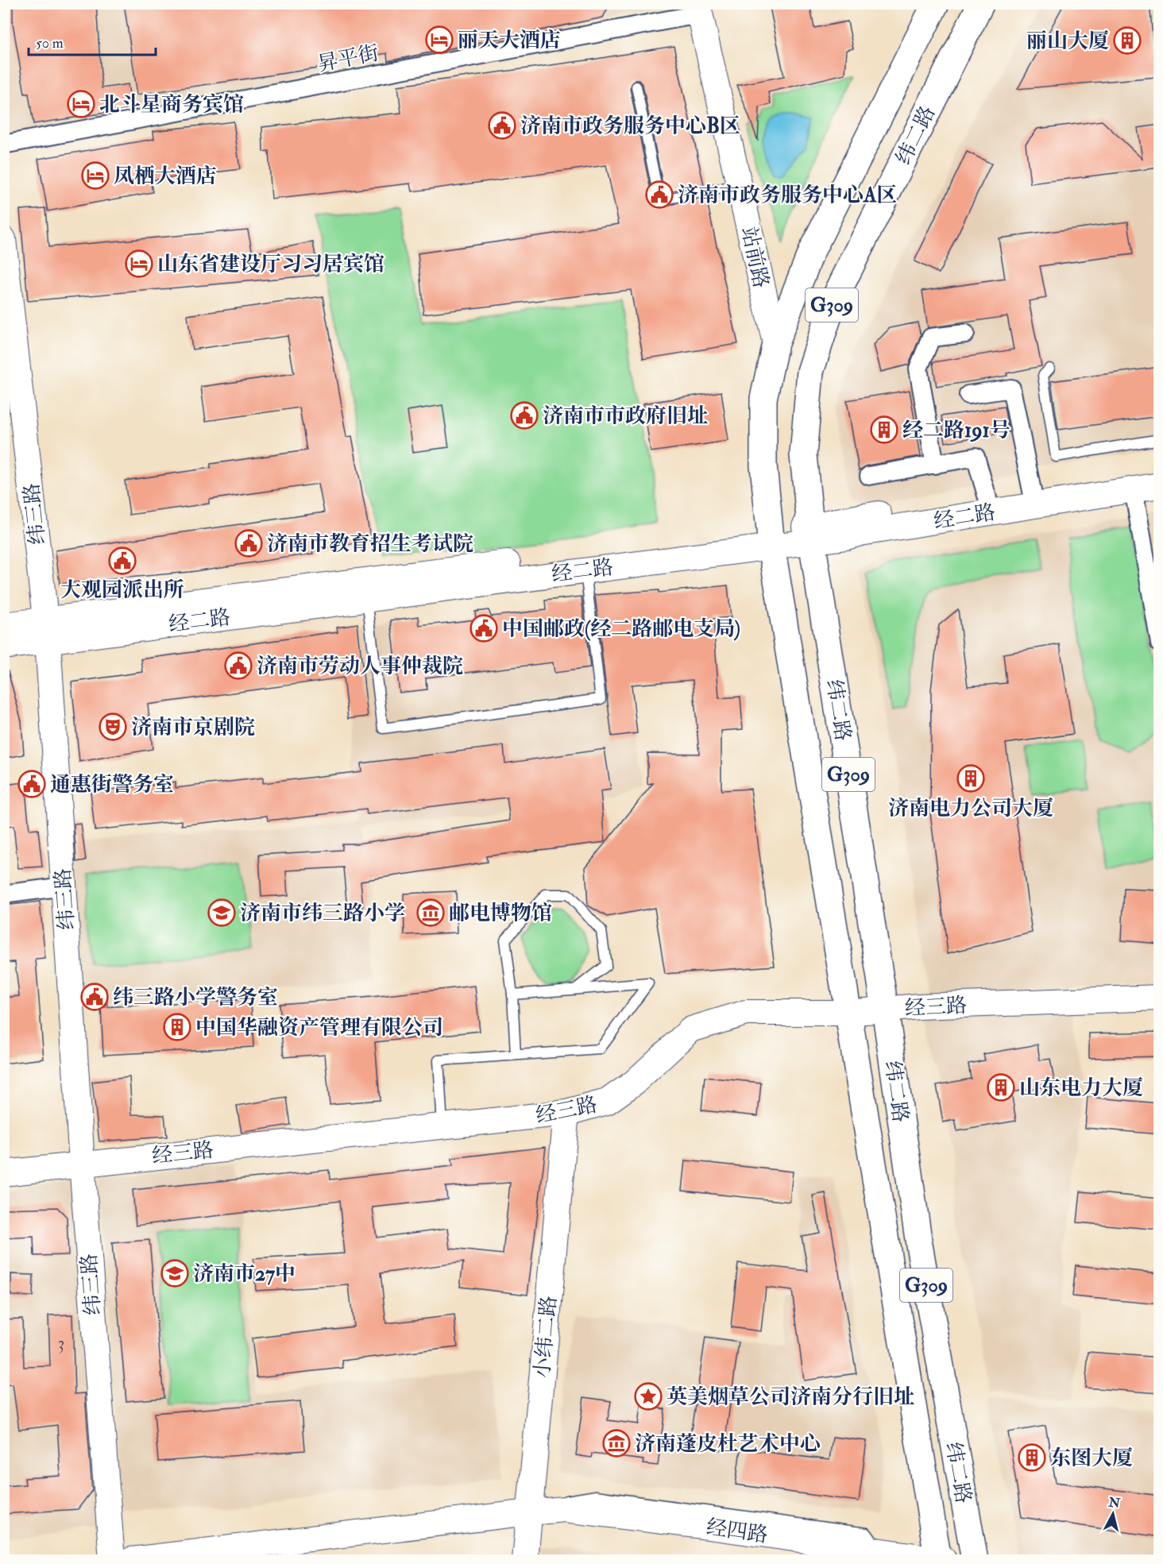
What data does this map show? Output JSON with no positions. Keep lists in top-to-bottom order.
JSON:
{
  "streets": {
    "highway": ["纬二路", "G309"],
    "street": [
      "昇平街",
      "站前路",
      "纬三路",
      "经二路",
      "经三路",
      "小纬二路",
      "经四路"
    ]
  },
  "crossings": [
    ["昇平街", "站前路"],
    ["纬二路", "站前路"],
    ["纬二路", "经二路"],
    ["纬二路", "经三路"],
    ["纬二路", "经四路"],
    ["纬三路", "经二路"],
    ["纬三路", "经三路"],
    ["经三路", "小纬二路"],
    ["小纬二路", "经四路"]
  ],
  "places": {
    "hotel": [
      "丽天大酒店",
      "北斗星商务宾馆",
      "凤栖大酒店",
      "山东省建设厅习习居宾馆"
    ],
    "building": [
      "丽山大厦",
      "经二路191号",
      "济南电力公司大厦",
      "中国华融资产管理有限公司",
      "山东电力大厦",
      "东图大厦"
    ],
    "public building": [
      "济南市政务服务中心B区",
      "济南市政务服务中心A区",
      "济南市市政府旧址",
      "济南市教育招生考试院",
      "大观园派出所",
      "中国邮政(经二路邮电支局)",
      "济南市劳动人事仲裁院",
      "通惠街警务室",
      "纬三路小学警务室"
    ],
    "theatre": ["济南市京剧院"],
    "school or university": ["济南市纬三路小学", "济南市27中"],
    "museum": ["邮电博物馆", "济南蓬皮杜艺术中心"],
    "place": ["英美烟草公司济南分行旧址"]
  },
  "house_numbers": ["3"],
  "scale_bar": "50 m",
  "north": "top"
}
